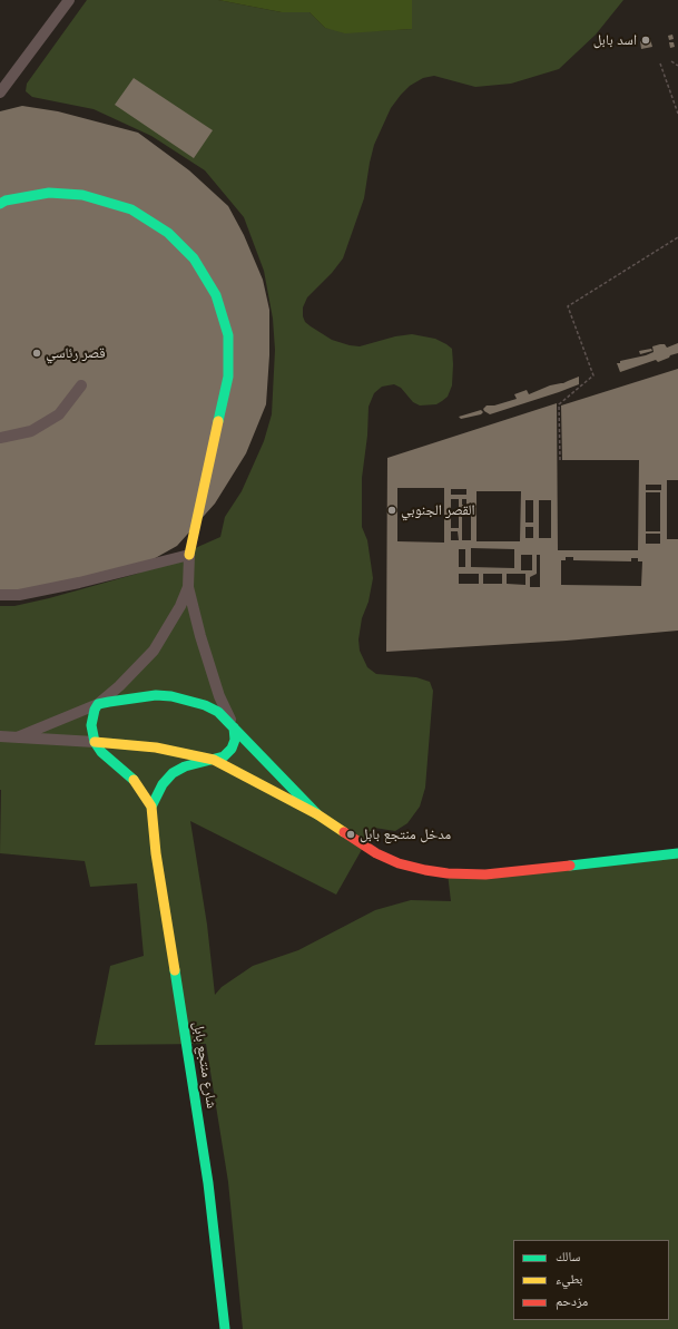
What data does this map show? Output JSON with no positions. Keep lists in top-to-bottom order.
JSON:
{
  "streets": {
    "street": ["شارع منتجع بابل"]
  },
  "places": [
    "اسد بابل",
    "قصر رئاسي",
    "القصر الجنوبي",
    "مدخل منتجع بابل"
  ],
  "legend": ["سالك", "بطيء", "مزدحم"]
}
